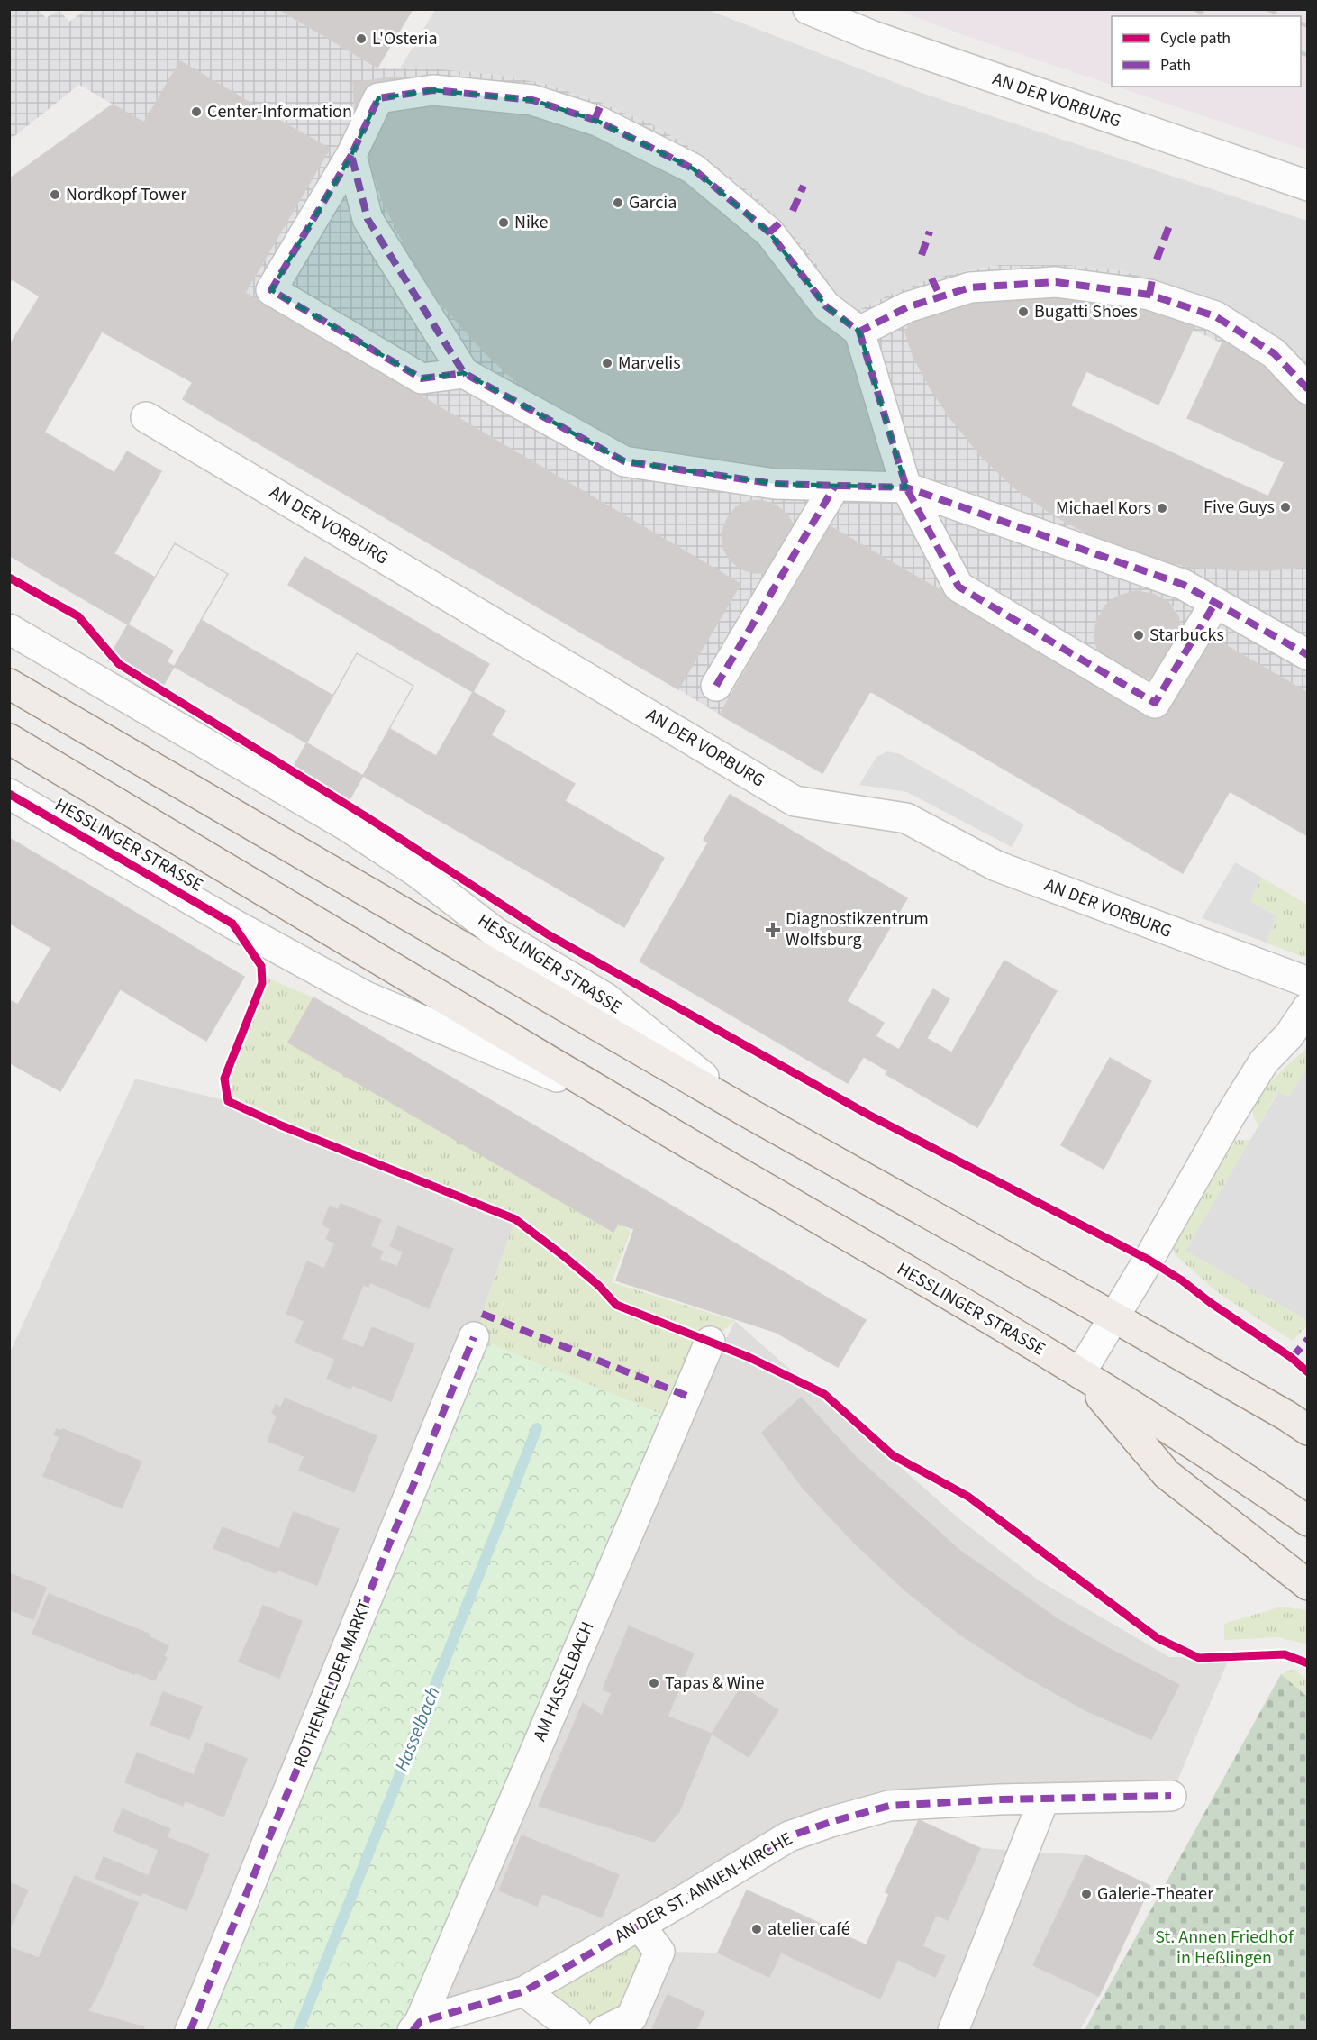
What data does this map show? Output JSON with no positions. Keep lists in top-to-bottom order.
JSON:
{
  "streets": {
    "main road": ["HESSLINGER STRASSE"],
    "street": [
      "AN DER VORBURG",
      "AM HASSELBACH",
      "ROTHENFELDER MARKT",
      "AN DER ST. ANNEN-KIRCHE"
    ]
  },
  "crossings": [
    ["AM HASSELBACH", "AN DER ST. ANNEN-KIRCHE"]
  ],
  "water": ["Hasselbach"],
  "parks": ["St. Annen Friedhof in Heßlingen"],
  "places": {
    "other": [
      "L'Osteria",
      "Center-Information",
      "Nordkopf Tower",
      "Garcia",
      "Nike",
      "Bugatti Shoes",
      "Marvelis",
      "Five Guys",
      "Michael Kors",
      "Starbucks",
      "Tapas & Wine",
      "Galerie-Theater",
      "atelier café"
    ],
    "health": ["Diagnostikzentrum Wolfsburg"]
  },
  "legend": ["Cycle path", "Path"]
}
